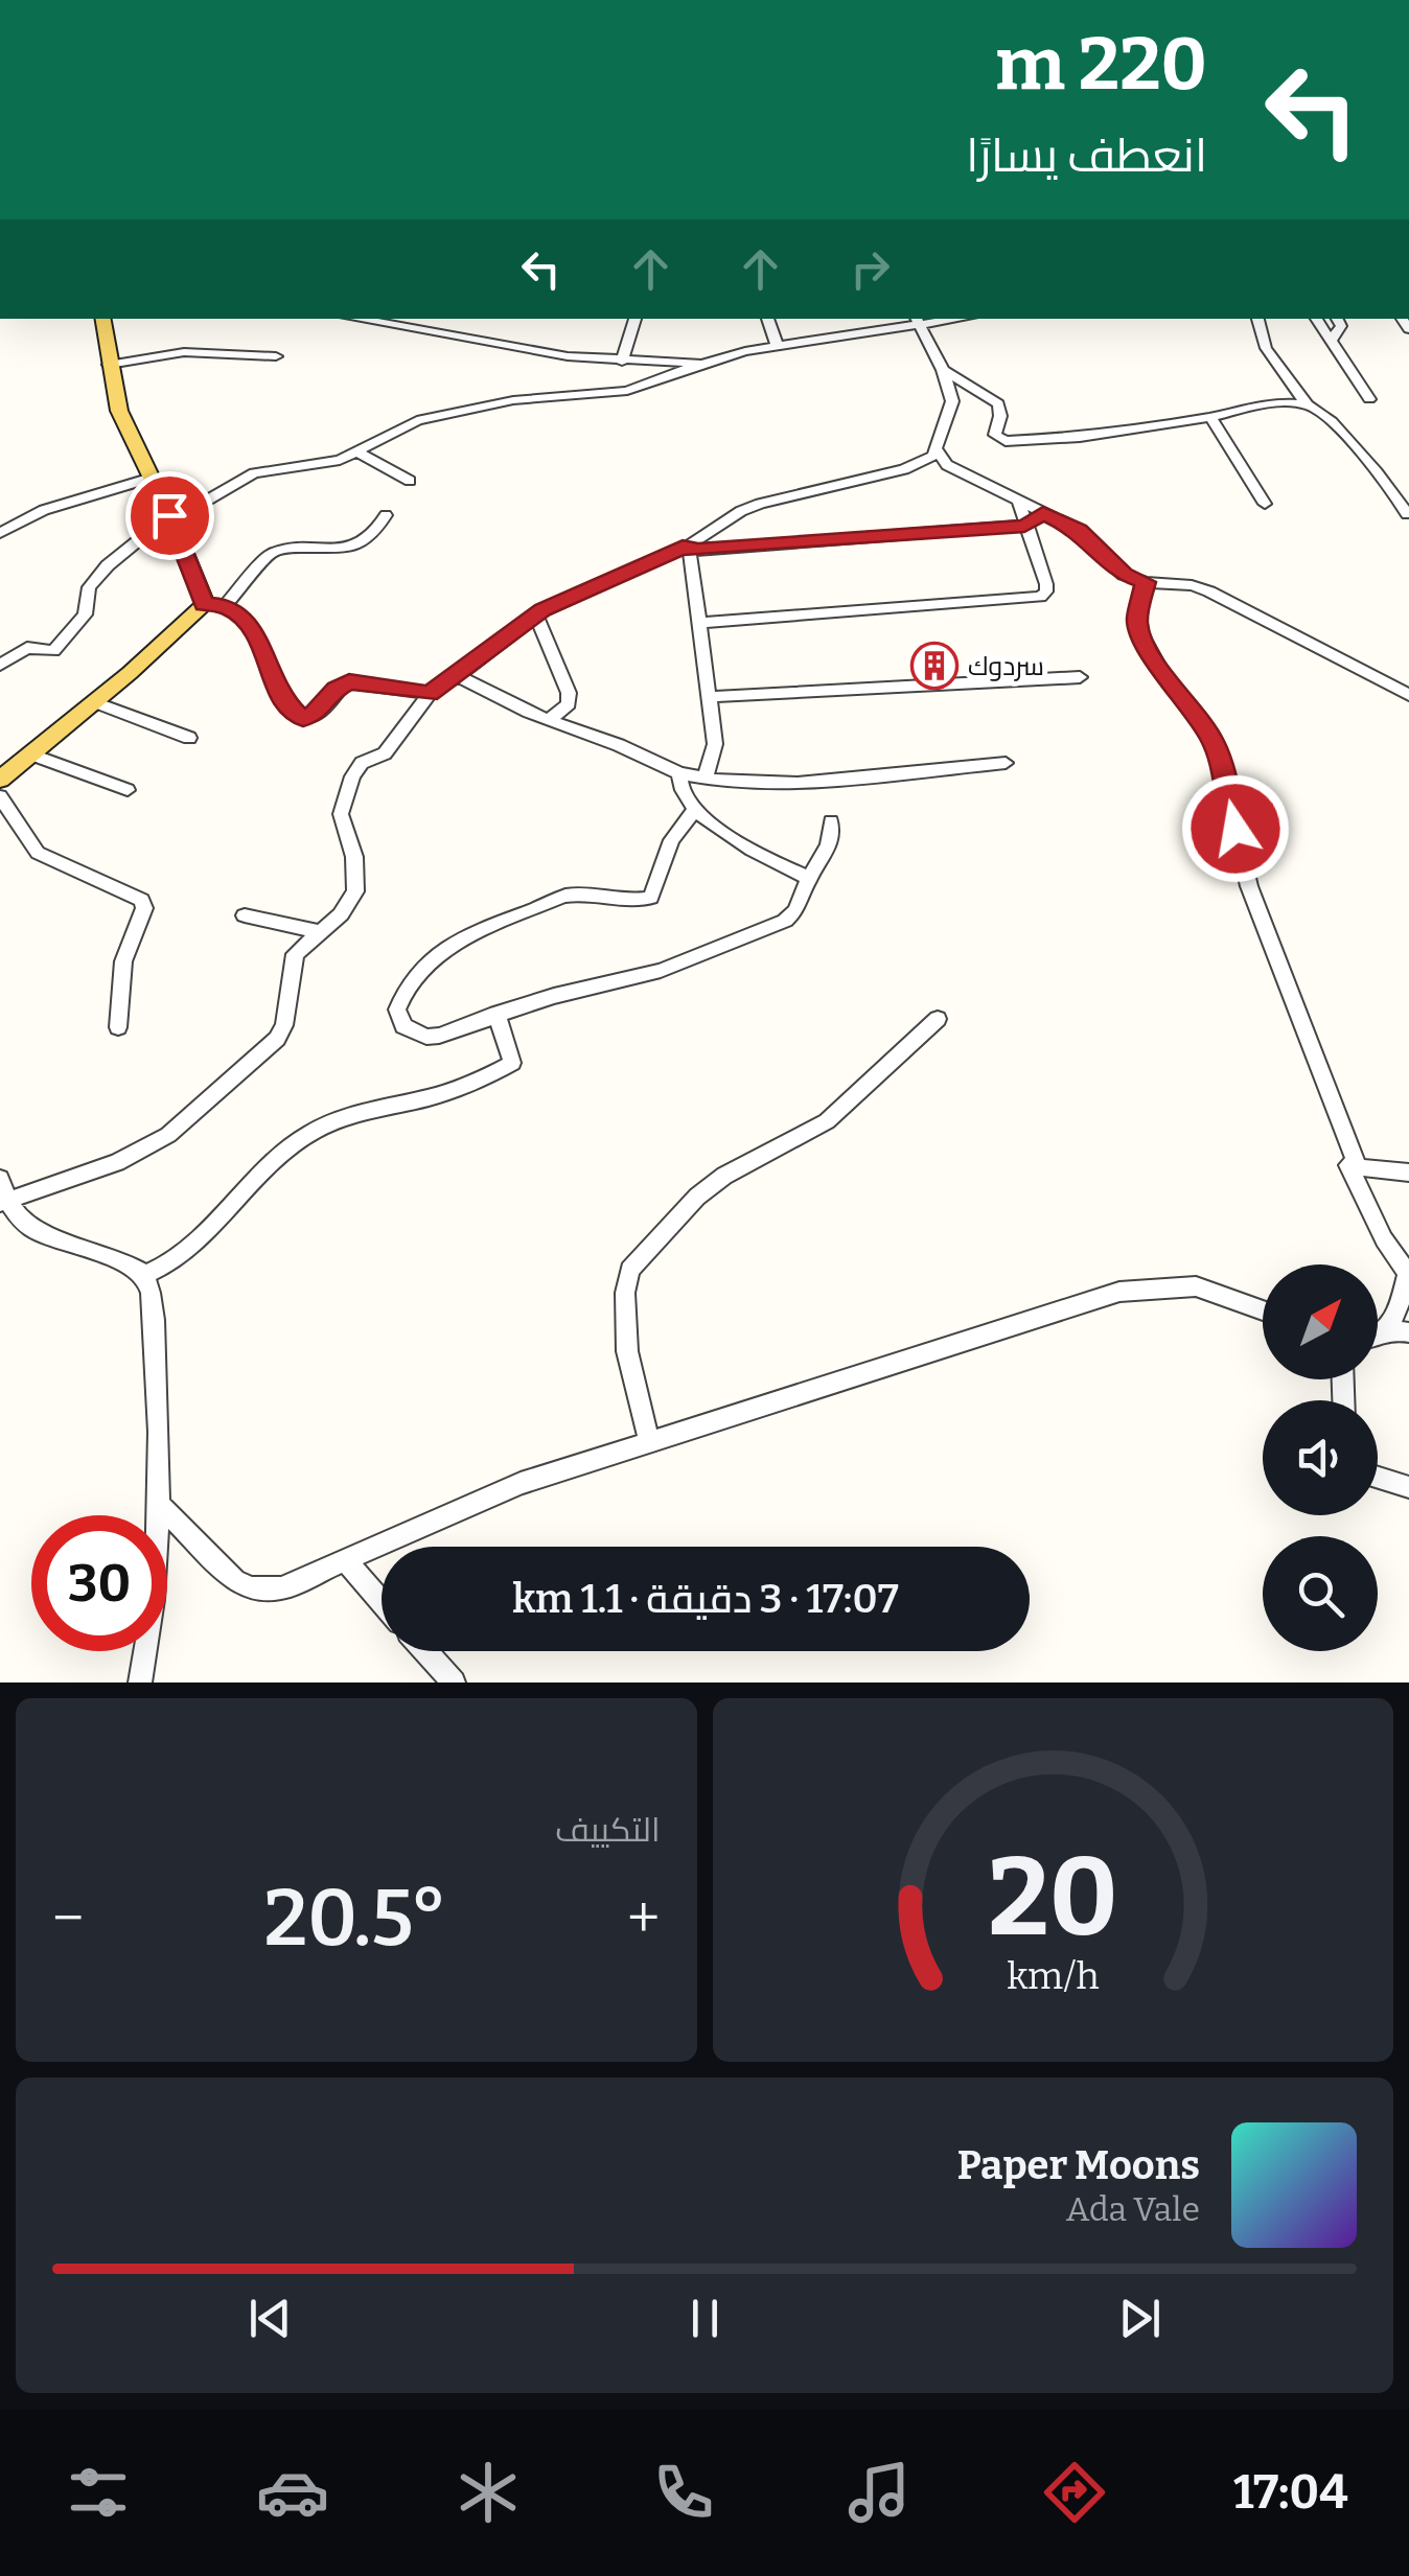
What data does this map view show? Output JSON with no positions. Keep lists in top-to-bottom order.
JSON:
{
  "places": {
    "building": ["سردوك"]
  },
  "north": "top right",
  "page": {
    "turn": ["220 m", "انعطف يسارًا"],
    "limit": "30",
    "trip": "17:07 · 3 دقيقة · 1.1 km",
    "tile": "التكييف",
    "heat": ["−", "20.5°", "+"],
    "song": ["Paper Moons", "Ada Vale"],
    "tabs": "17:04",
    "gauge": ["20", "km/h"]
  }
}
